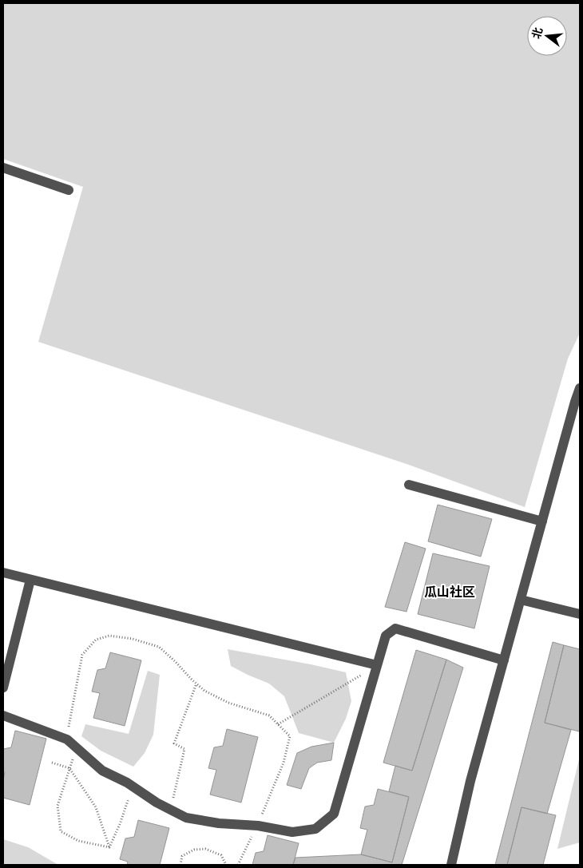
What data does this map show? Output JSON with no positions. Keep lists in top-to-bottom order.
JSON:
{
  "districts": ["瓜山社区"],
  "north": "left"
}
